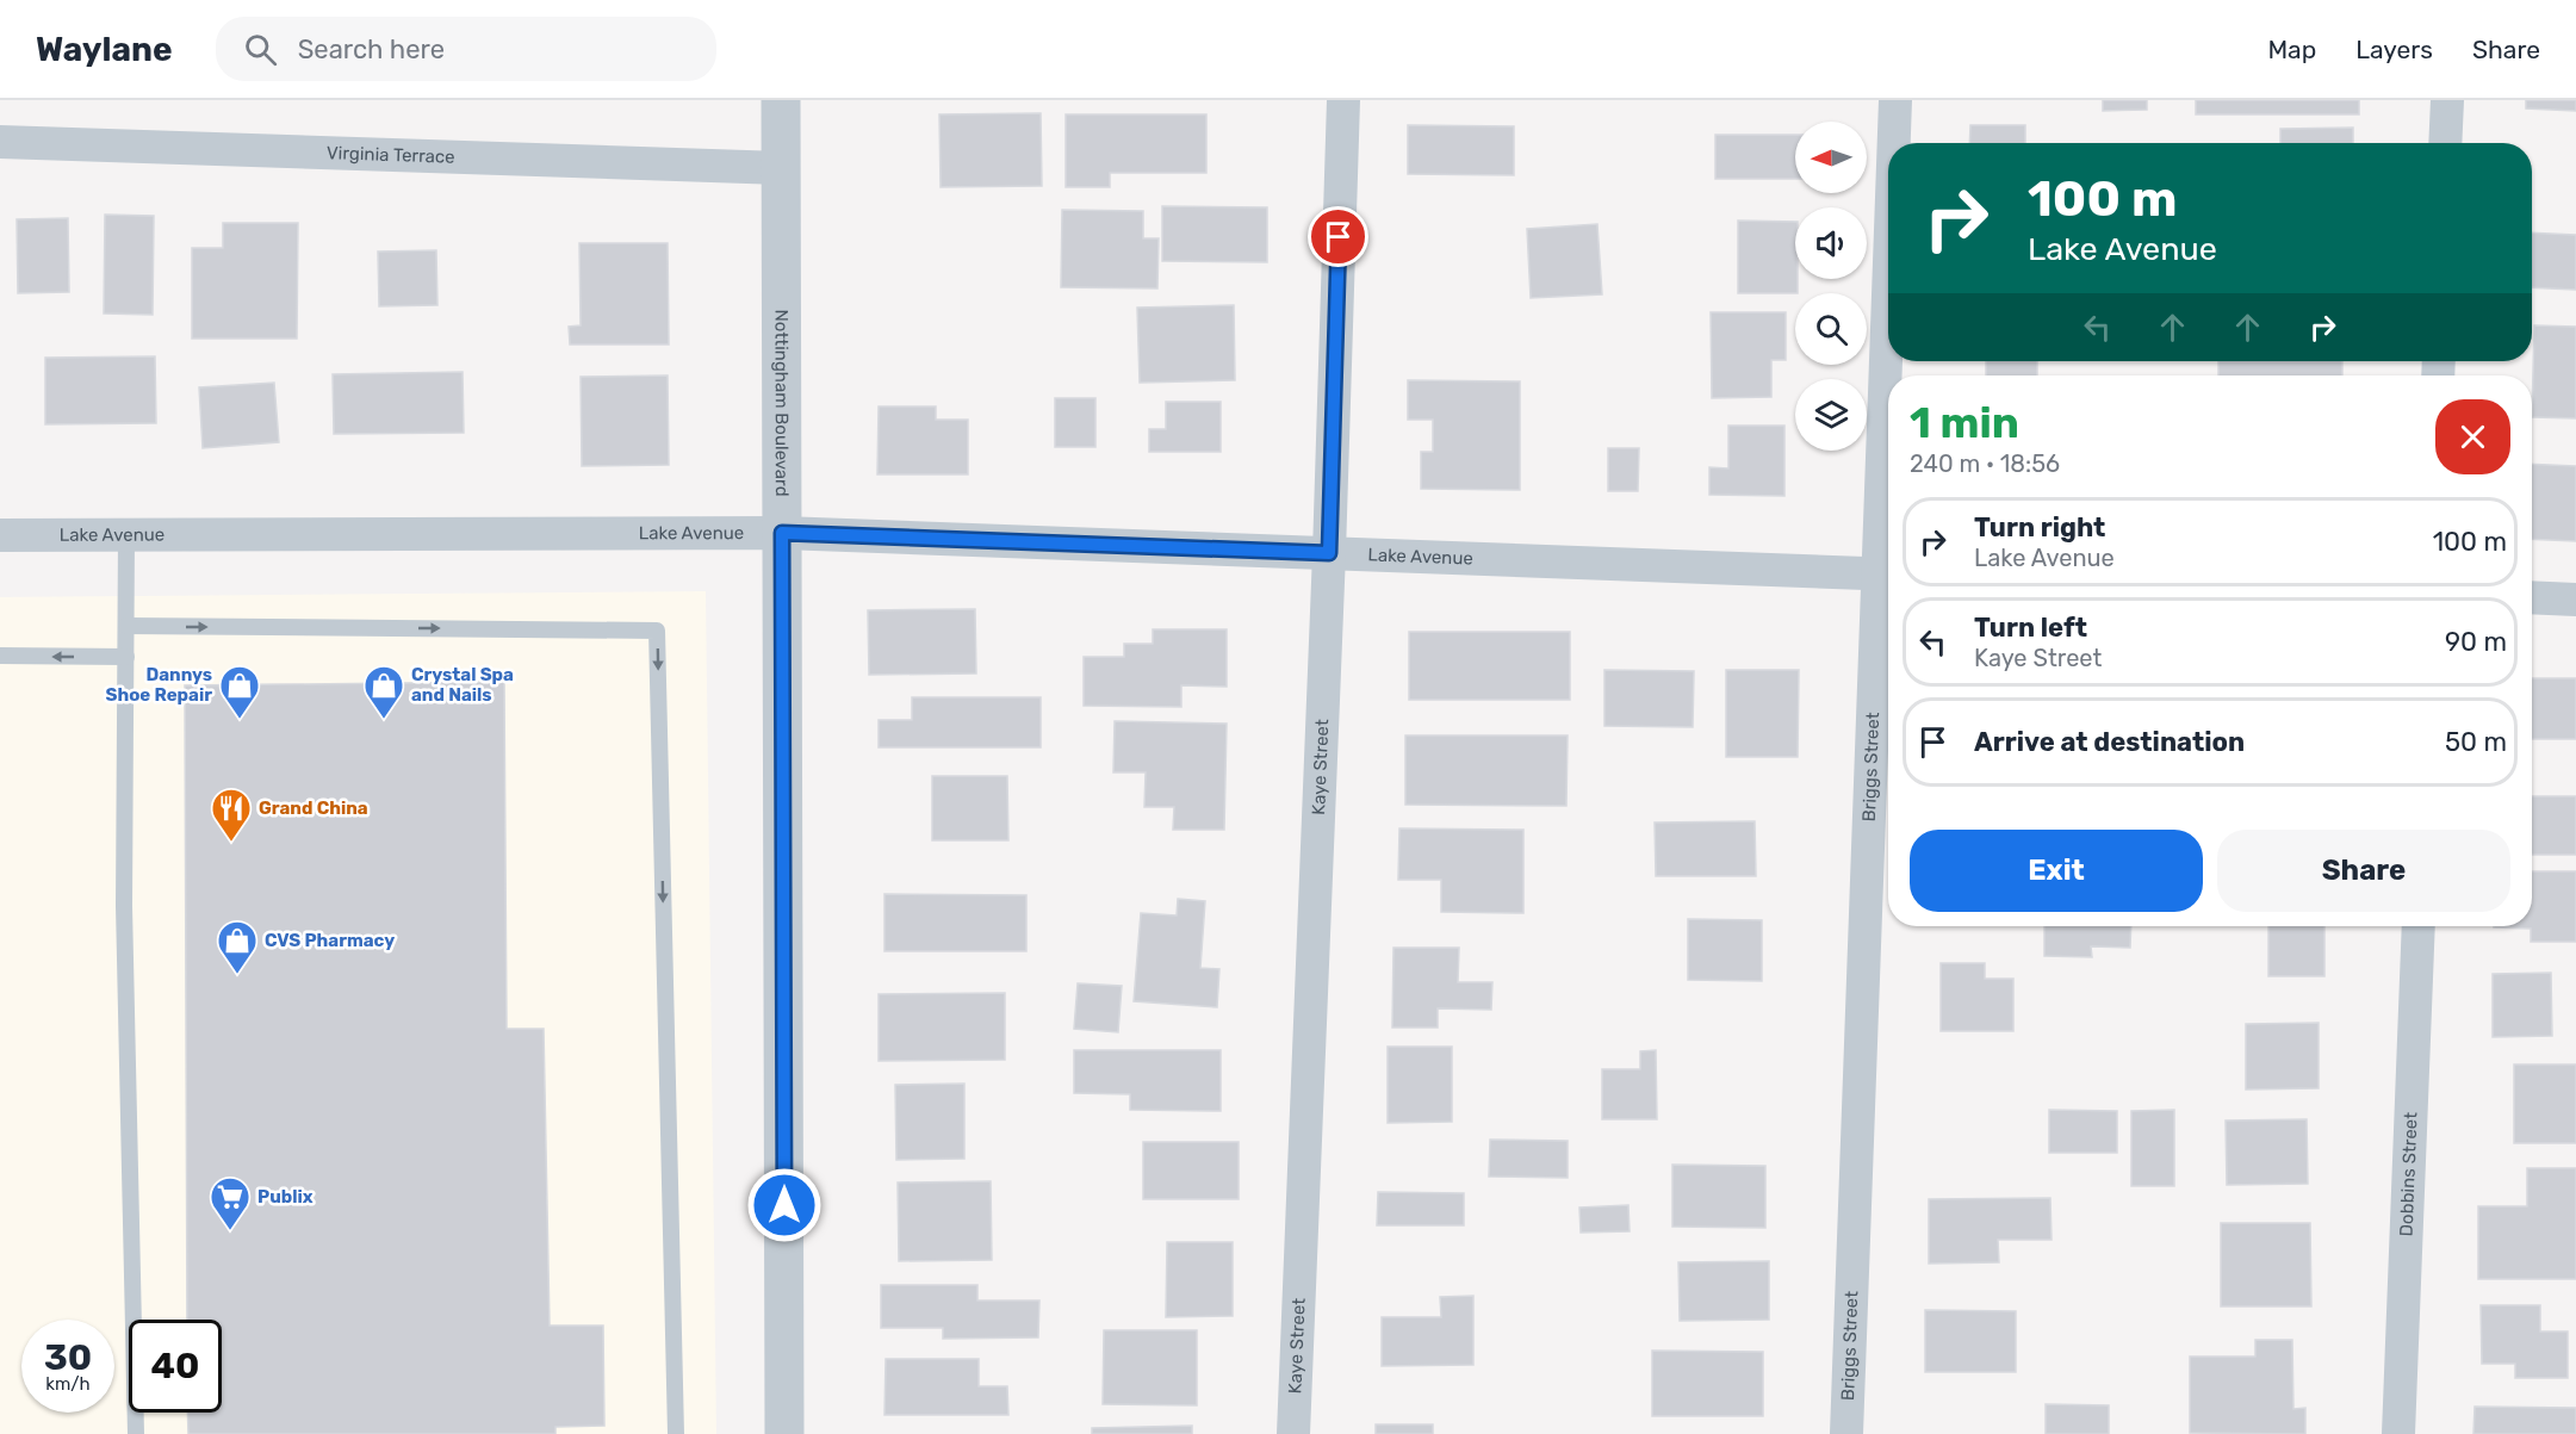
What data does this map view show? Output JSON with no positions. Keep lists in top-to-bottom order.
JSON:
{
  "streets": {
    "street": [
      "Virginia Terrace",
      "Nottingham Boulevard",
      "Lake Avenue",
      "Kaye Street",
      "Briggs Street",
      "Dobbins Street"
    ]
  },
  "crossings": [
    ["Virginia Terrace", "Nottingham Boulevard"],
    ["Nottingham Boulevard", "Lake Avenue"],
    ["Lake Avenue", "Kaye Street"],
    ["Lake Avenue", "Briggs Street"]
  ],
  "places": {
    "shop": ["Dannys Shoe Repair", "Crystal Spa and Nails", "CVS Pharmacy"],
    "restaurant": ["Grand China"],
    "supermarket": ["Publix"]
  },
  "north": "left",
  "page": {
    "header": "Waylane",
    "search": "Search here",
    "nav": ["Map", "Layers", "Share"],
    "turn": ["100 m", "Lake Avenue"],
    "heading": ["1 min", "240 m · 18:56"],
    "list": [
      {
        "name": "Turn right",
        "note": "Lake Avenue",
        "value": "100 m"
      },
      {
        "name": "Turn left",
        "note": "Kaye Street",
        "value": "90 m"
      },
      {
        "name": "Arrive at destination",
        "value": "50 m"
      }
    ],
    "buttons": ["Exit", "Share"],
    "speed": "30 km/h",
    "limit": "40"
  }
}
